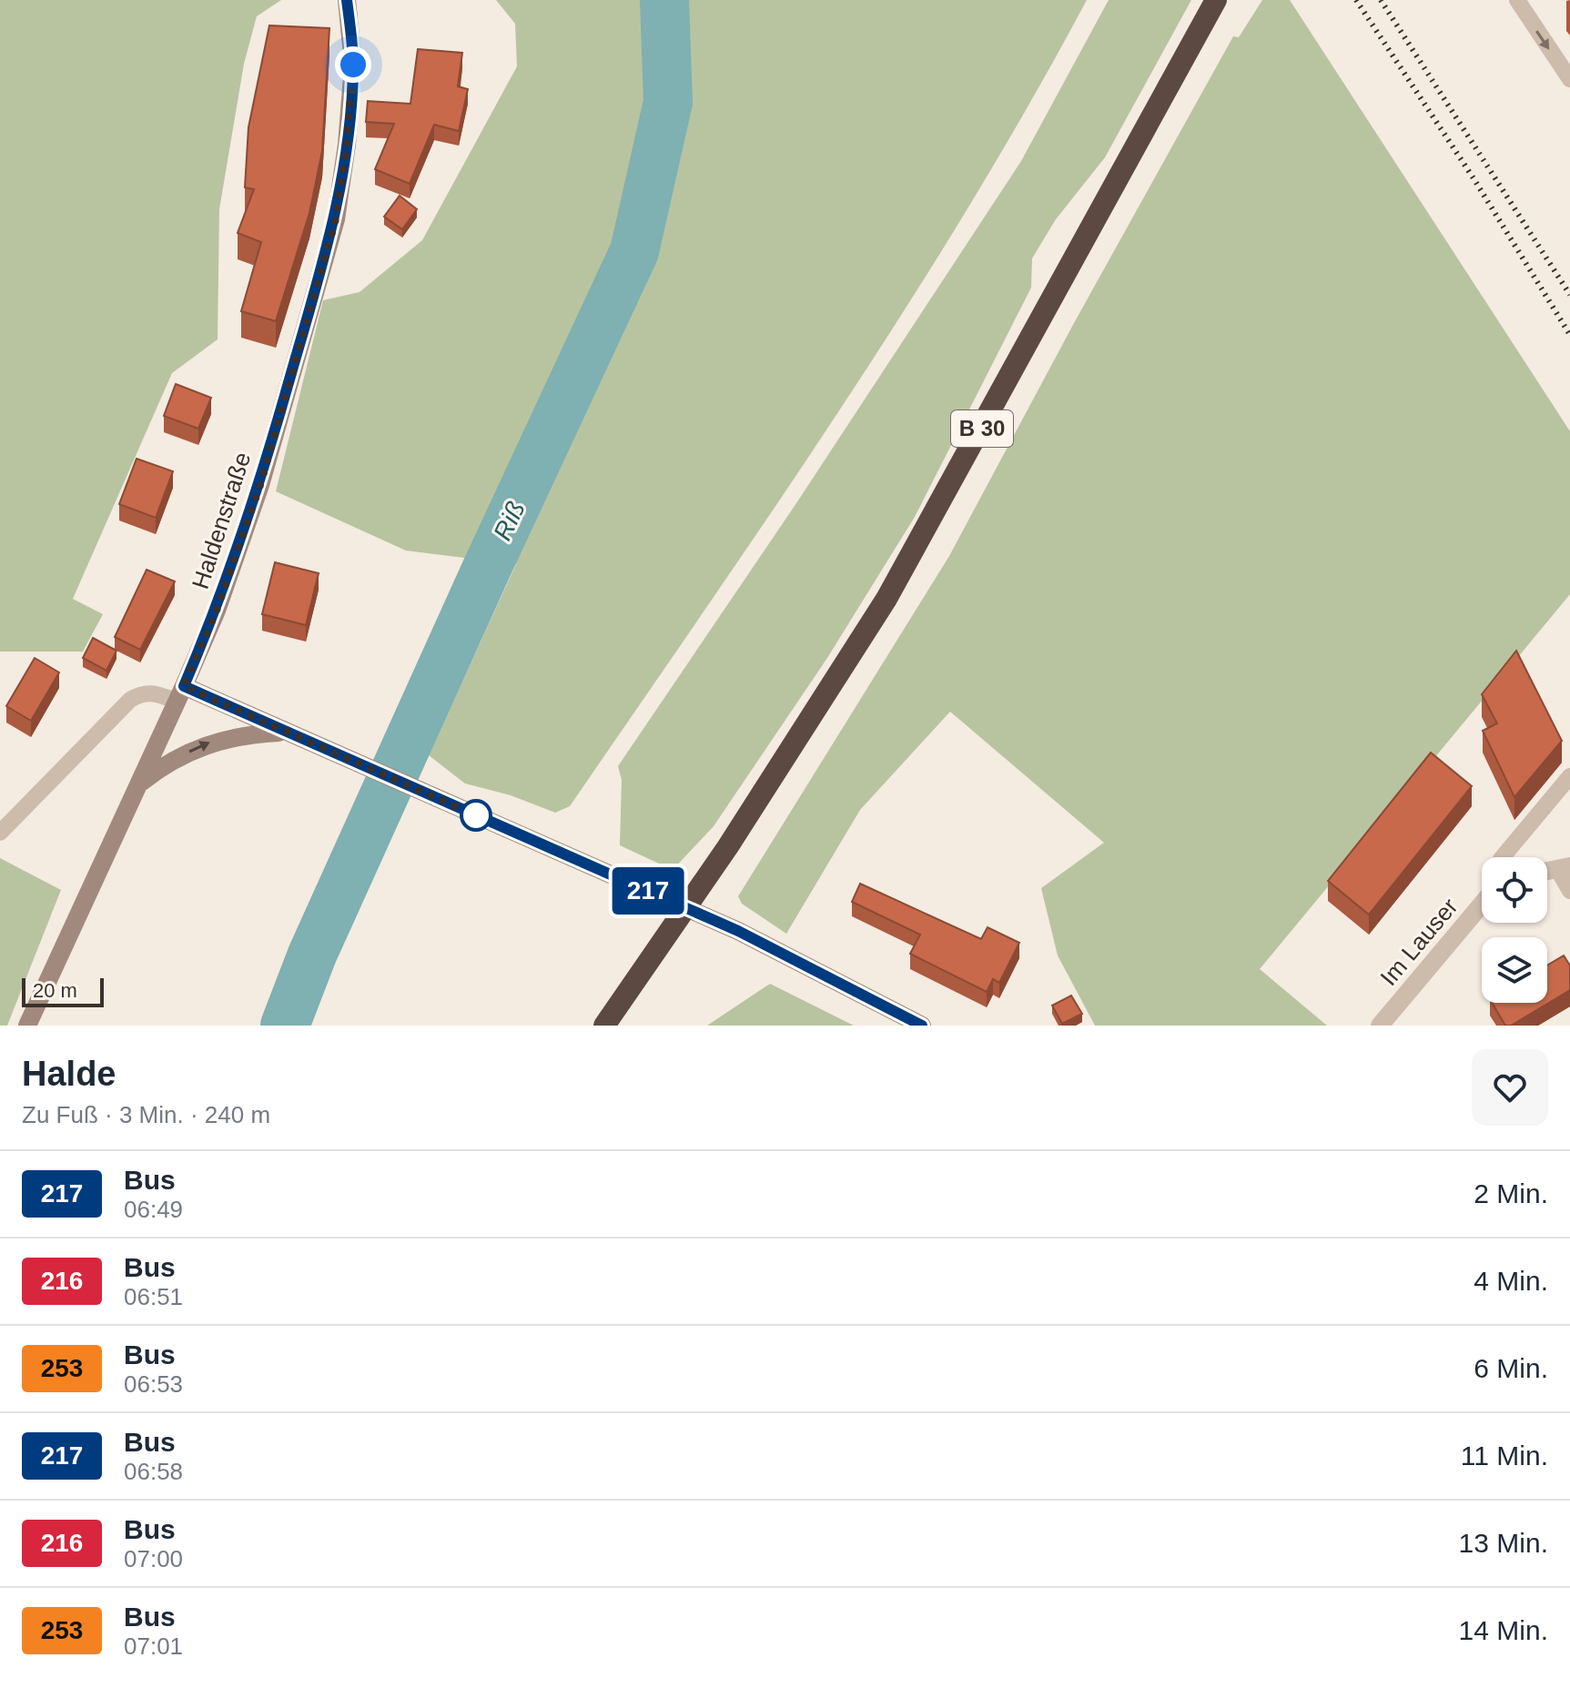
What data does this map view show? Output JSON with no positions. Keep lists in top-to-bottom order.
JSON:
{
  "streets": {
    "highway": ["B 30"],
    "street": ["Haldenstraße", "Im Lauser"]
  },
  "water": ["Riß"],
  "lines": ["bus line 217"],
  "scale_bar": "20 m",
  "page": {
    "on_map": "217",
    "scale": "20 m",
    "heading": ["Halde", "Zu Fuß · 3 Min. · 240 m"],
    "list": [
      {
        "mark": "217",
        "name": "Bus",
        "note": "06:49",
        "value": "2 Min."
      },
      {
        "mark": "216",
        "name": "Bus",
        "note": "06:51",
        "value": "4 Min."
      },
      {
        "mark": "253",
        "name": "Bus",
        "note": "06:53",
        "value": "6 Min."
      },
      {
        "mark": "217",
        "name": "Bus",
        "note": "06:58",
        "value": "11 Min."
      },
      {
        "mark": "216",
        "name": "Bus",
        "note": "07:00",
        "value": "13 Min."
      },
      {
        "mark": "253",
        "name": "Bus",
        "note": "07:01",
        "value": "14 Min."
      }
    ]
  }
}
